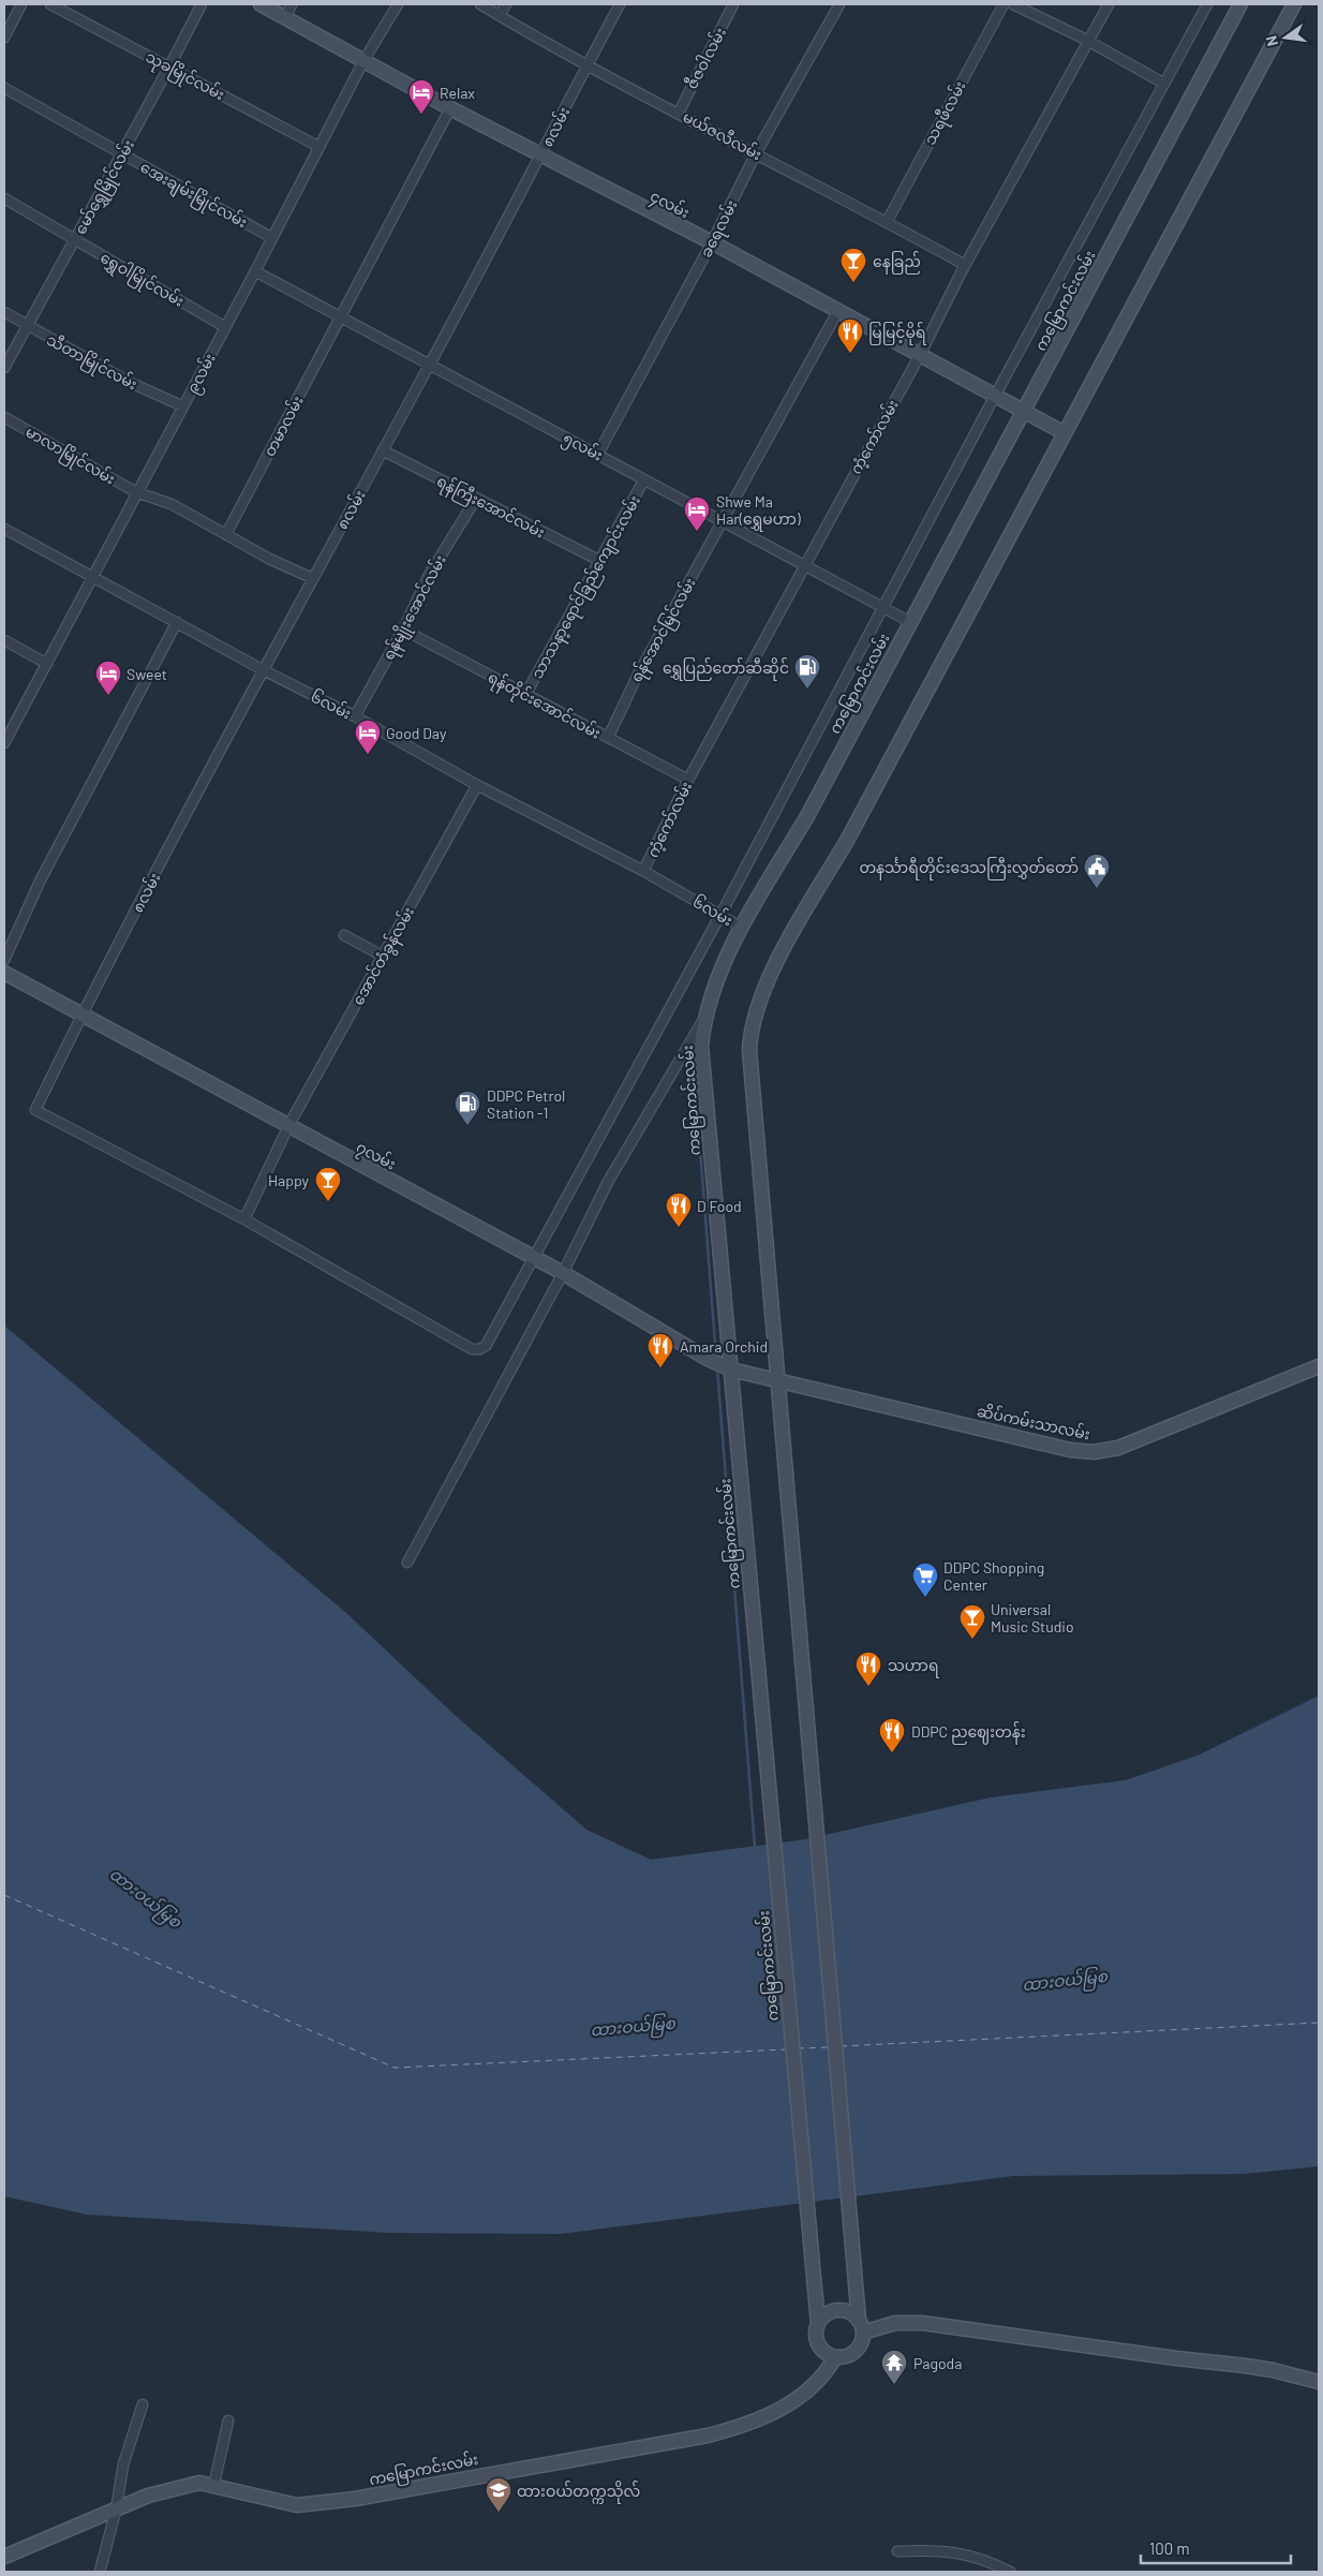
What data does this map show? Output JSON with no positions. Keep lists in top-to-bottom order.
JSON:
{
  "streets": {
    "main road": [
      "၄လမ်း",
      "ကမြောကင်းလမ်း",
      "၇လမ်း",
      "ဆိပ်ကမ်းသာလမ်း"
    ],
    "street": [
      "ဇီဇဝါလမ်း",
      "သုခမြိုင်လမ်း",
      "သရဖီလမ်း",
      "၈လမ်း",
      "မယ်ဇလီလမ်း",
      "မော်ရွှေမြိုင်လမ်း",
      "အေးချမ်းမြိုင်လမ်း",
      "ခရေလမ်း",
      "ရွှေဝါမြိုင်လမ်း",
      "သီတာမြိုင်လမ်း",
      "၉လမ်း",
      "တမာလမ်း",
      "ကံ့ကော်လမ်း",
      "၅လမ်း",
      "မာလာမြိုင်လမ်း",
      "ရန်ကြီးအောင်လမ်း",
      "သာသနာ့ရောင်ခြည်ကျောင်းလမ်း",
      "ရန်မျိုးအောင်လမ်း",
      "ရန်အောင်မြင်လမ်း",
      "၆လမ်း",
      "ရန်တိုင်းအောင်လမ်း",
      "အောင်တံခွန်လမ်း"
    ]
  },
  "crossings": [
    ["ဇီဇဝါလမ်း", "မယ်ဇလီလမ်း"],
    ["သုခမြိုင်လမ်း", "မော်ရွှေမြိုင်လမ်း"],
    ["သုခမြိုင်လမ်း", "၉လမ်း"],
    ["သရဖီလမ်း", "မယ်ဇလီလမ်း"],
    ["၈လမ်း", "မယ်ဇလီလမ်း"],
    ["၈လမ်း", "၄လမ်း"],
    ["၈လမ်း", "၅လမ်း"],
    ["၈လမ်း", "မာလာမြိုင်လမ်း"],
    ["၈လမ်း", "ရန်ကြီးအောင်လမ်း"],
    ["၈လမ်း", "၆လမ်း"],
    ["၈လမ်း", "အောင်တံခွန်လမ်း"],
    ["၈လမ်း", "၇လမ်း"],
    ["မယ်ဇလီလမ်း", "ခရေလမ်း"],
    ["မယ်ဇလီလမ်း", "ကံ့ကော်လမ်း"],
    ["မော်ရွှေမြိုင်လမ်း", "အေးချမ်းမြိုင်လမ်း"],
    ["မော်ရွှေမြိုင်လမ်း", "ရွှေဝါမြိုင်လမ်း"],
    ["မော်ရွှေမြိုင်လမ်း", "သီတာမြိုင်လမ်း"],
    ["အေးချမ်းမြိုင်လမ်း", "၉လမ်း"],
    ["၄လမ်း", "ခရေလမ်း"],
    ["၄လမ်း", "ကမြောကင်းလမ်း"],
    ["၄လမ်း", "၉လမ်း"],
    ["၄လမ်း", "တမာလမ်း"],
    ["၄လမ်း", "ကံ့ကော်လမ်း"],
    ["၄လမ်း", "ရန်အောင်မြင်လမ်း"],
    ["ခရေလမ်း", "၅လမ်း"],
    ["ရွှေဝါမြိုင်လမ်း", "၉လမ်း"],
    ["ကမြောကင်းလမ်း", "၅လမ်း"],
    ["ကမြောကင်းလမ်း", "၆လမ်း"],
    ["ကမြောကင်းလမ်း", "၇လမ်း"],
    ["ကမြောကင်းလမ်း", "ဆိပ်ကမ်းသာလမ်း"],
    ["သီတာမြိုင်လမ်း", "၉လမ်း"],
    ["၉လမ်း", "၅လမ်း"],
    ["၉လမ်း", "မာလာမြိုင်လမ်း"],
    ["၉လမ်း", "၆လမ်း"],
    ["တမာလမ်း", "၅လမ်း"],
    ["တမာလမ်း", "မာလာမြိုင်လမ်း"],
    ["ကံ့ကော်လမ်း", "၅လမ်း"],
    ["ကံ့ကော်လမ်း", "၆လမ်း"],
    ["ကံ့ကော်လမ်း", "ရန်တိုင်းအောင်လမ်း"],
    ["၅လမ်း", "သာသနာ့ရောင်ခြည်ကျောင်းလမ်း"],
    ["၅လမ်း", "ရန်အောင်မြင်လမ်း"],
    ["ရန်ကြီးအောင်လမ်း", "သာသနာ့ရောင်ခြည်ကျောင်းလမ်း"],
    ["ရန်ကြီးအောင်လမ်း", "ရန်မျိုးအောင်လမ်း"],
    ["သာသနာ့ရောင်ခြည်ကျောင်းလမ်း", "ရန်တိုင်းအောင်လမ်း"],
    ["ရန်မျိုးအောင်လမ်း", "၆လမ်း"],
    ["ရန်မျိုးအောင်လမ်း", "ရန်တိုင်းအောင်လမ်း"],
    ["ရန်အောင်မြင်လမ်း", "ရန်တိုင်းအောင်လမ်း"],
    ["၆လမ်း", "အောင်တံခွန်လမ်း"],
    ["အောင်တံခွန်လမ်း", "၇လမ်း"],
    ["၇လမ်း", "ဆိပ်ကမ်းသာလမ်း"]
  ],
  "water": ["ထားဝယ်မြစ"],
  "places": {
    "hotel": [
      "Relax",
      "Shwe Ma Har(‌‌ရွှေမဟာ)",
      "Sweet",
      "Good Day"
    ],
    "bar": ["နေခြည်", "Happy", "Universal Music Studio"],
    "restaurant": [
      "မြမြင့်မိုရ်",
      "D Food",
      "Amara Orchid",
      "သဟာရ",
      "DDPC ညဈေးတန်း"
    ],
    "fuel station": ["ရွှေပြည်တော်ဆီဆိုင်", "DDPC Petrol Station -1"],
    "public building": ["တနင်္သာရီတိုင်းဒေသကြီးလွှတ်တော်"],
    "supermarket": ["DDPC Shopping Center"],
    "temple": ["Pagoda"],
    "school or university": ["ထားဝယ်တက္ကသိုလ်"]
  },
  "scale_bar": "100 m",
  "north": "left"
}
